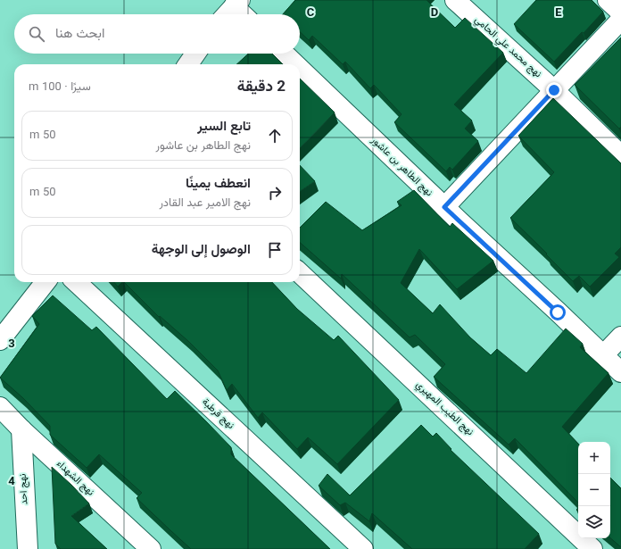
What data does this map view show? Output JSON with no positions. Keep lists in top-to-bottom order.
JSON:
{
  "streets": {
    "street": [
      "نهج محمد علي الحامي",
      "نهج الطاهر بن عاشور",
      "نهج الطيب المهيري",
      "نهج قرطبة",
      "نهج الشهداء",
      "نهج احد"
    ]
  },
  "crossings": [
    ["نهج الشهداء", "نهج احد"]
  ],
  "page": {
    "search": "ابحث هنا",
    "heading": ["2 دقيقة", "سيرًا · 100 m"],
    "list": [
      ["تابع السير", "نهج الطاهر بن عاشور", "50 m"],
      ["انعطف يمينًا", "نهج الامير عبد القادر", "50 m"],
      "الوصول إلى الوجهة"
    ],
    "map_buttons": ["+", "−"]
  },
  "grid": {
    "columns": ["C", "D", "E"],
    "rows": ["3", "4"]
  }
}
